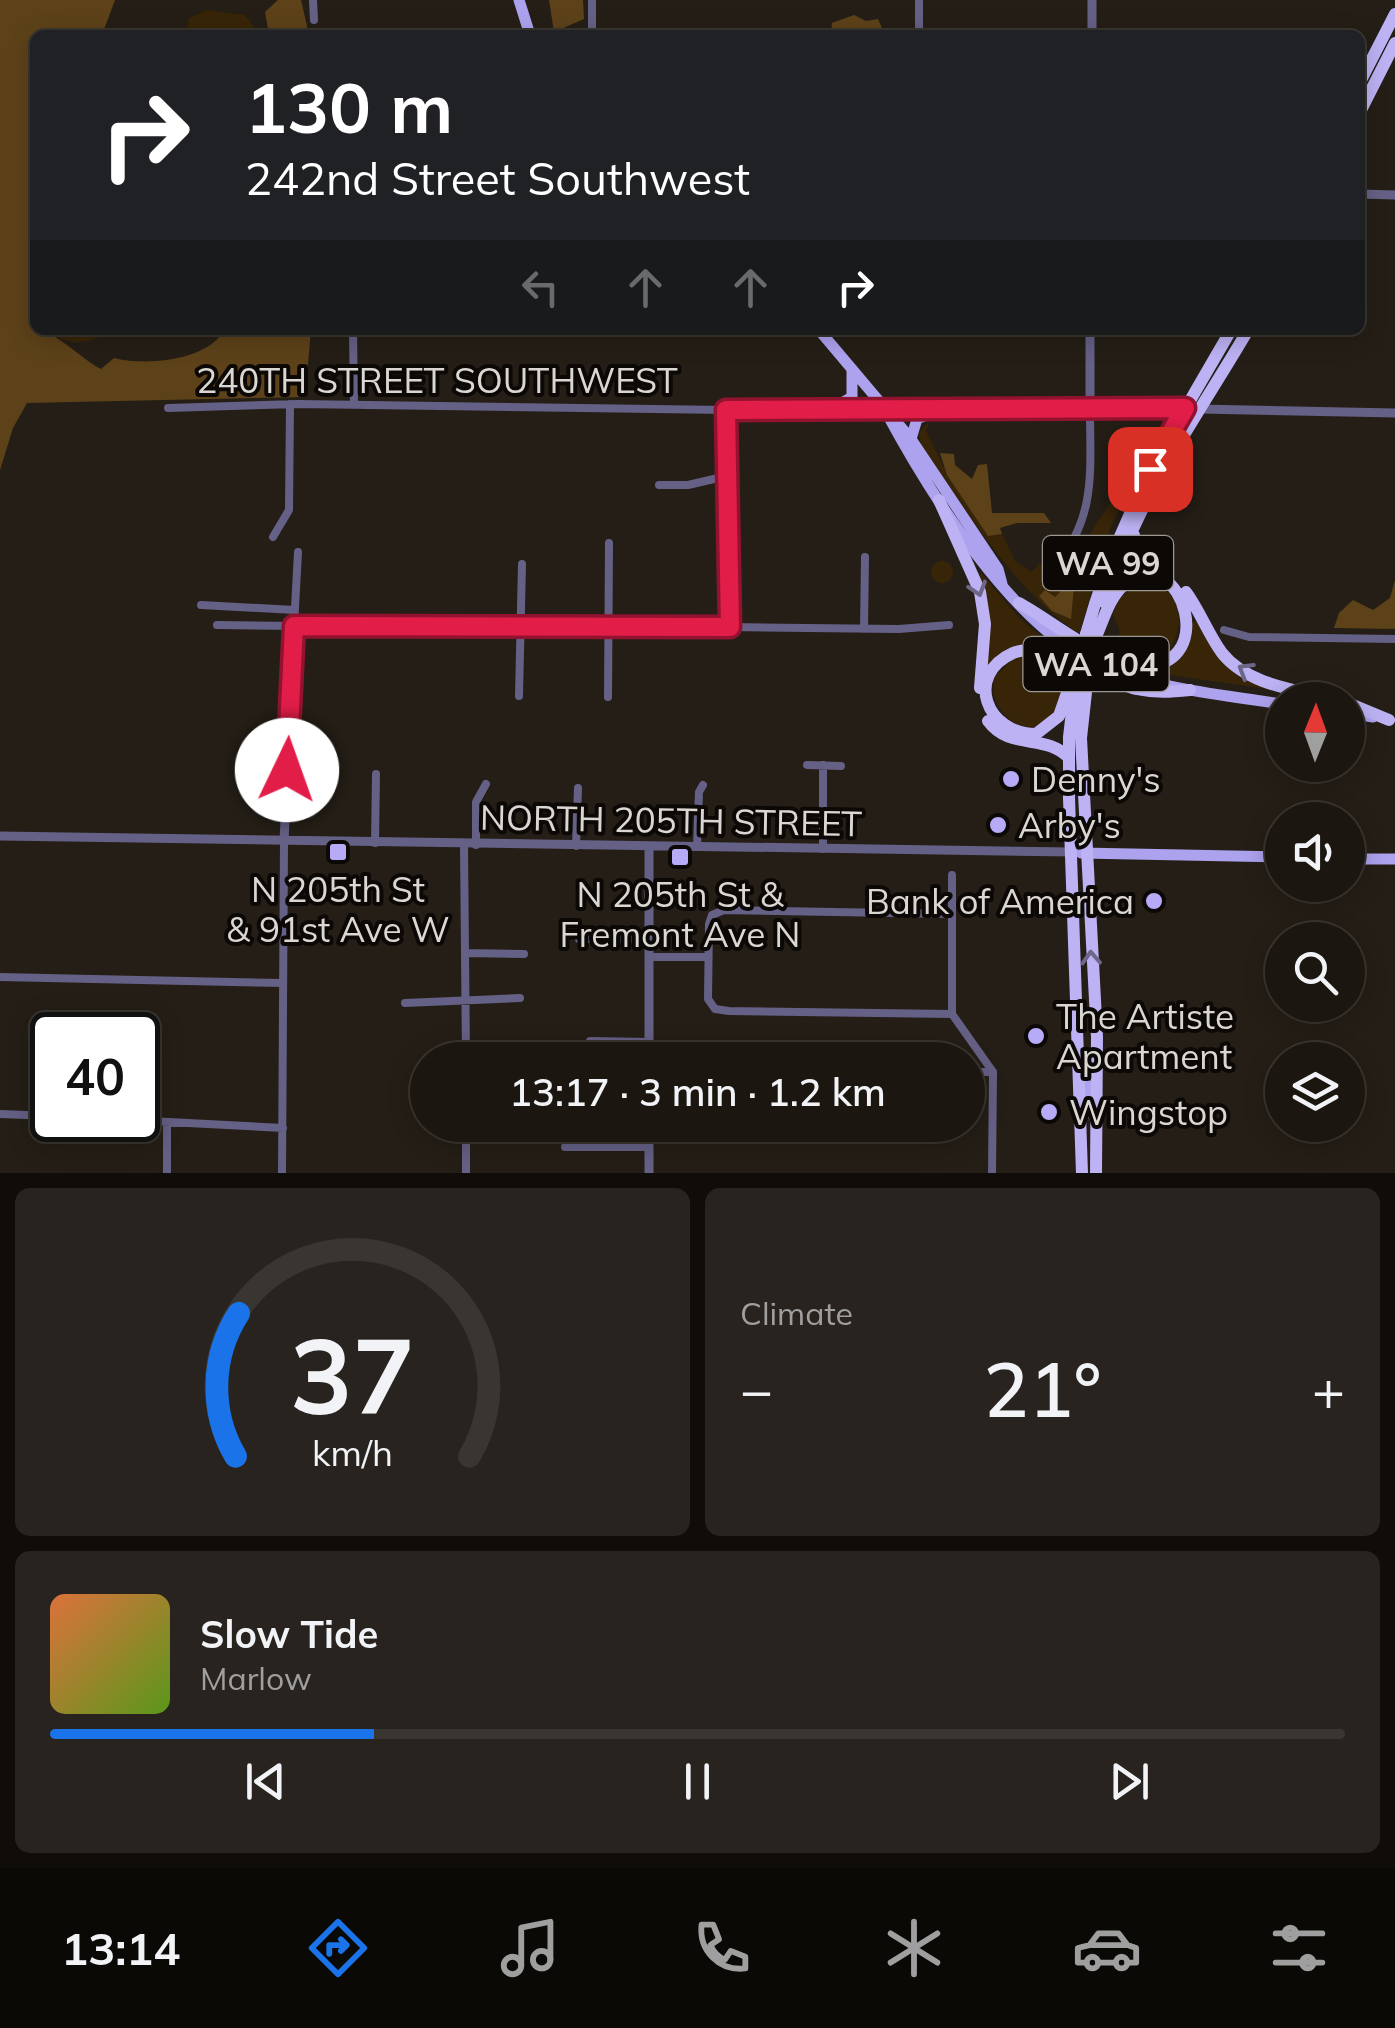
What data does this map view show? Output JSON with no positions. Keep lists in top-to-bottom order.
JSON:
{
  "streets": {
    "highway": ["WA 99"],
    "main road": ["WA 104", "NORTH 205TH STREET"],
    "street": ["240TH STREET SOUTHWEST"]
  },
  "crossings": [
    ["240TH STREET SOUTHWEST", "WA 99"],
    ["240TH STREET SOUTHWEST", "WA 104"],
    ["WA 99", "NORTH 205TH STREET"]
  ],
  "places": {
    "other": [
      "Denny's",
      "Arby's",
      "Bank of America",
      "The Artiste Apartment",
      "Wingstop"
    ],
    "transit": ["N 205th St & 91st Ave W", "N 205th St & Fremont Ave N"]
  },
  "north": "top",
  "page": {
    "turn": ["130 m", "242nd Street Southwest"],
    "limit": "40",
    "trip": "13:17 · 3 min · 1.2 km",
    "tile": "Climate",
    "heat": ["−", "21°", "+"],
    "song": ["Slow Tide", "Marlow"],
    "tabs": "13:14",
    "gauge": ["37", "km/h"]
  }
}
